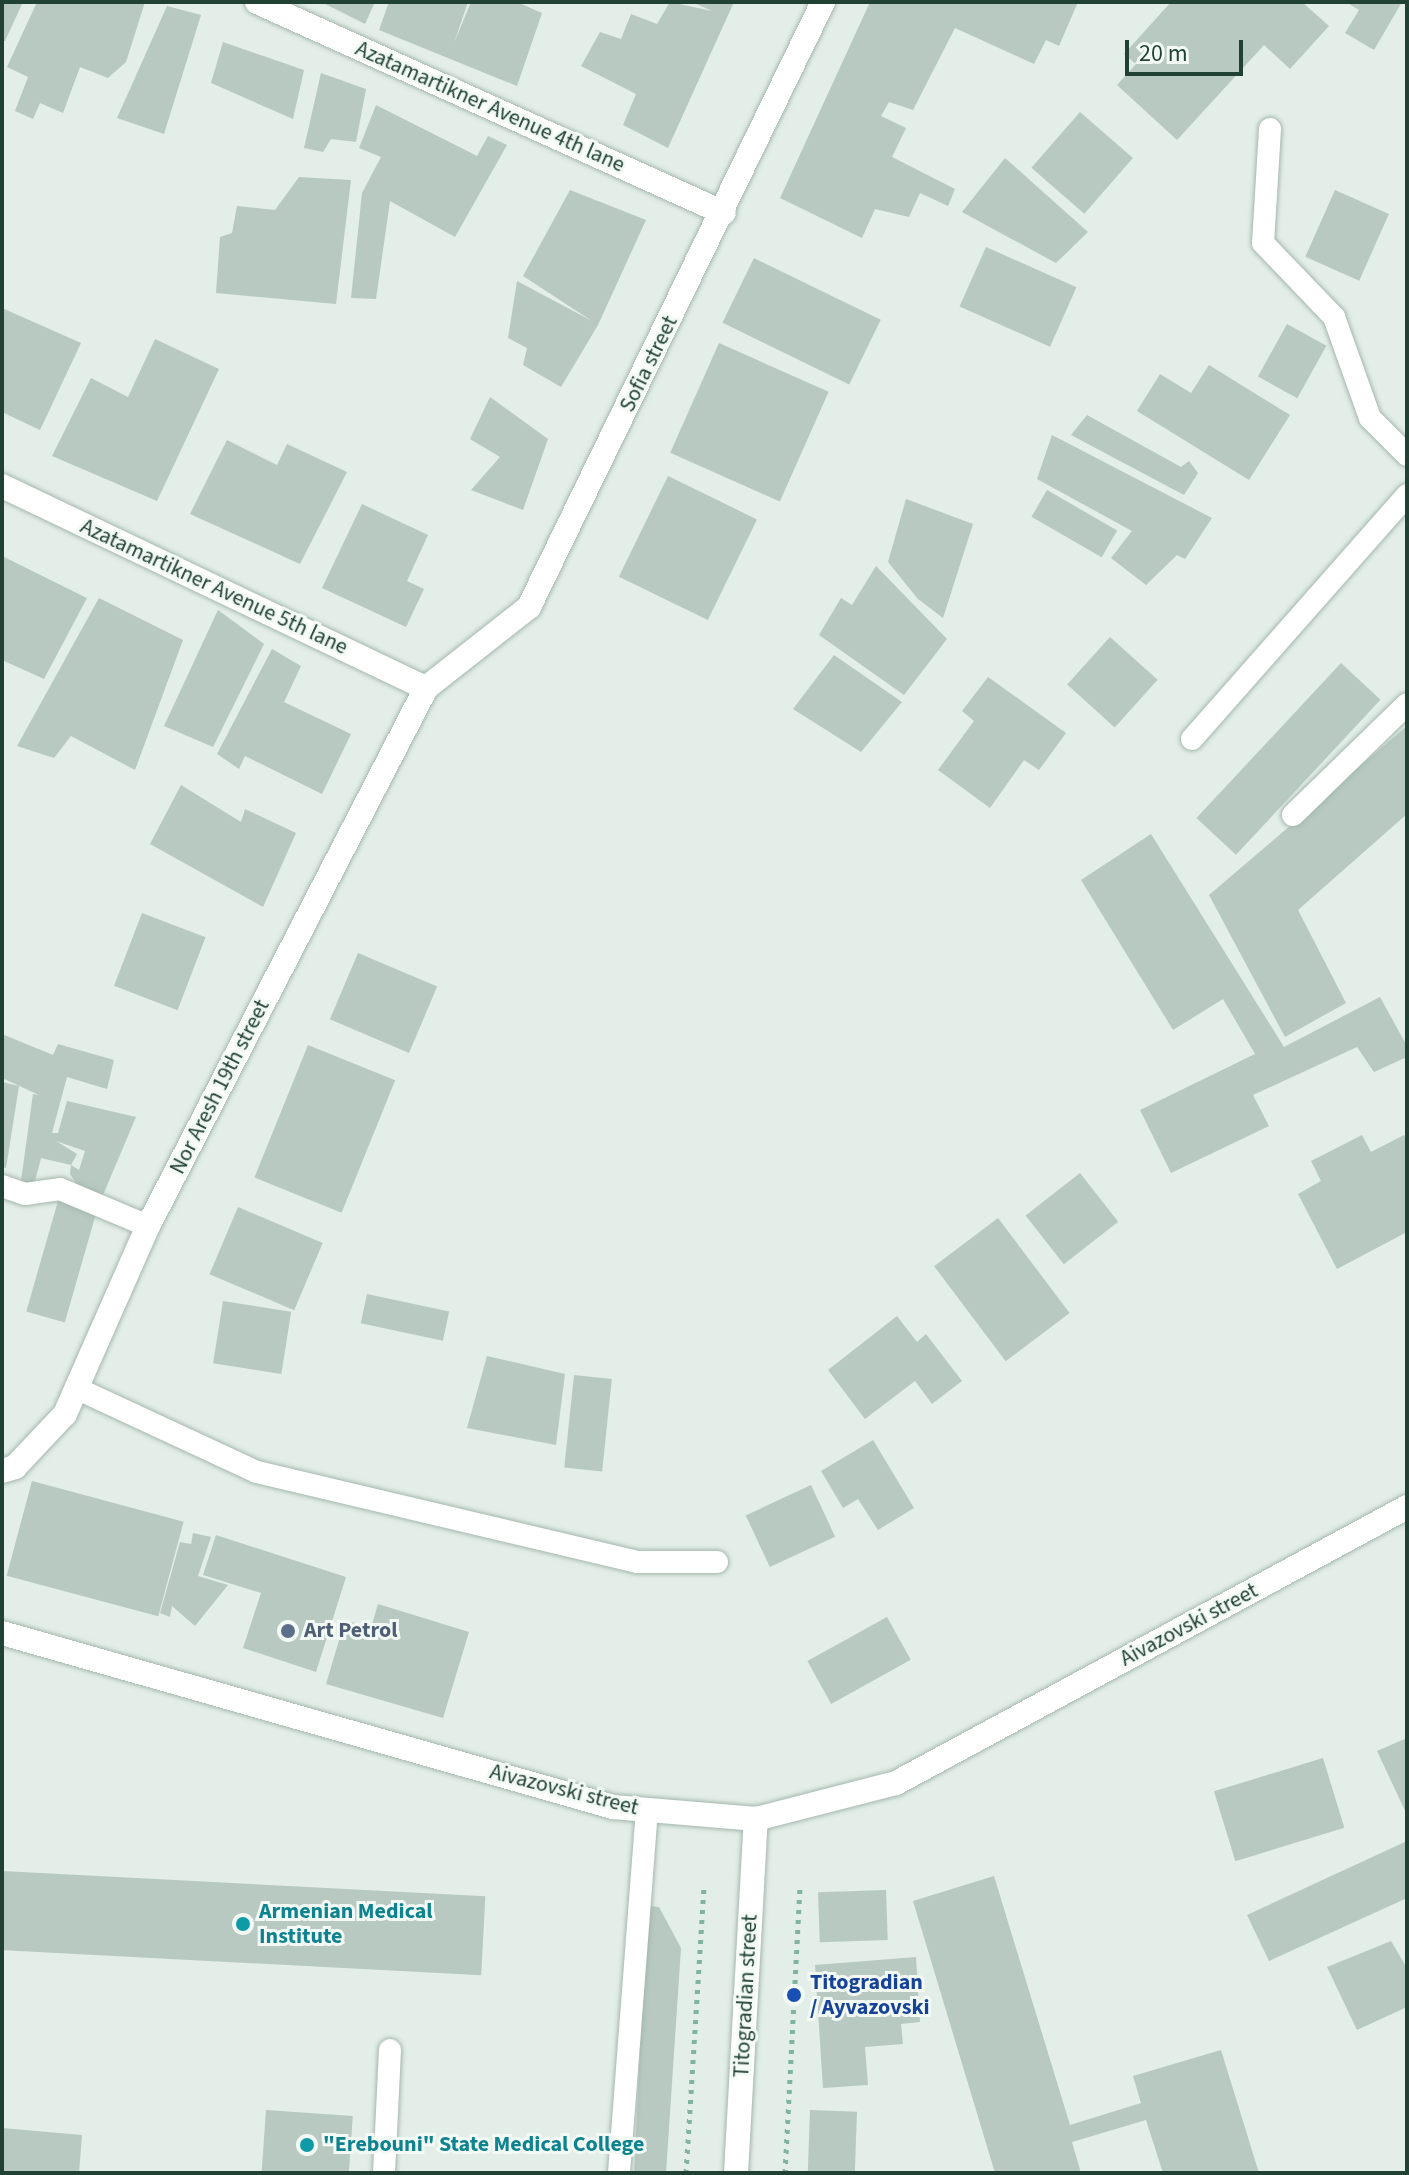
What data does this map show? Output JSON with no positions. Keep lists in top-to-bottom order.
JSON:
{
  "streets": {
    "street": [
      "Azatamartikner Avenue 4th lane",
      "Sofia street",
      "Azatamartikner Avenue 5th lane",
      "Nor Aresh 19th street",
      "Aivazovski street",
      "Titogradian street"
    ]
  },
  "crossings": [
    ["Azatamartikner Avenue 4th lane", "Sofia street"],
    ["Sofia street", "Azatamartikner Avenue 5th lane"],
    ["Sofia street", "Nor Aresh 19th street"],
    ["Azatamartikner Avenue 5th lane", "Nor Aresh 19th street"],
    ["Aivazovski street", "Titogradian street"]
  ],
  "places": [
    "Art Petrol",
    "Armenian Medical Institute",
    "Titogradian / Ayvazovski",
    "\"Erebouni\" State Medical College"
  ],
  "scale_bar": "20 m"
}
